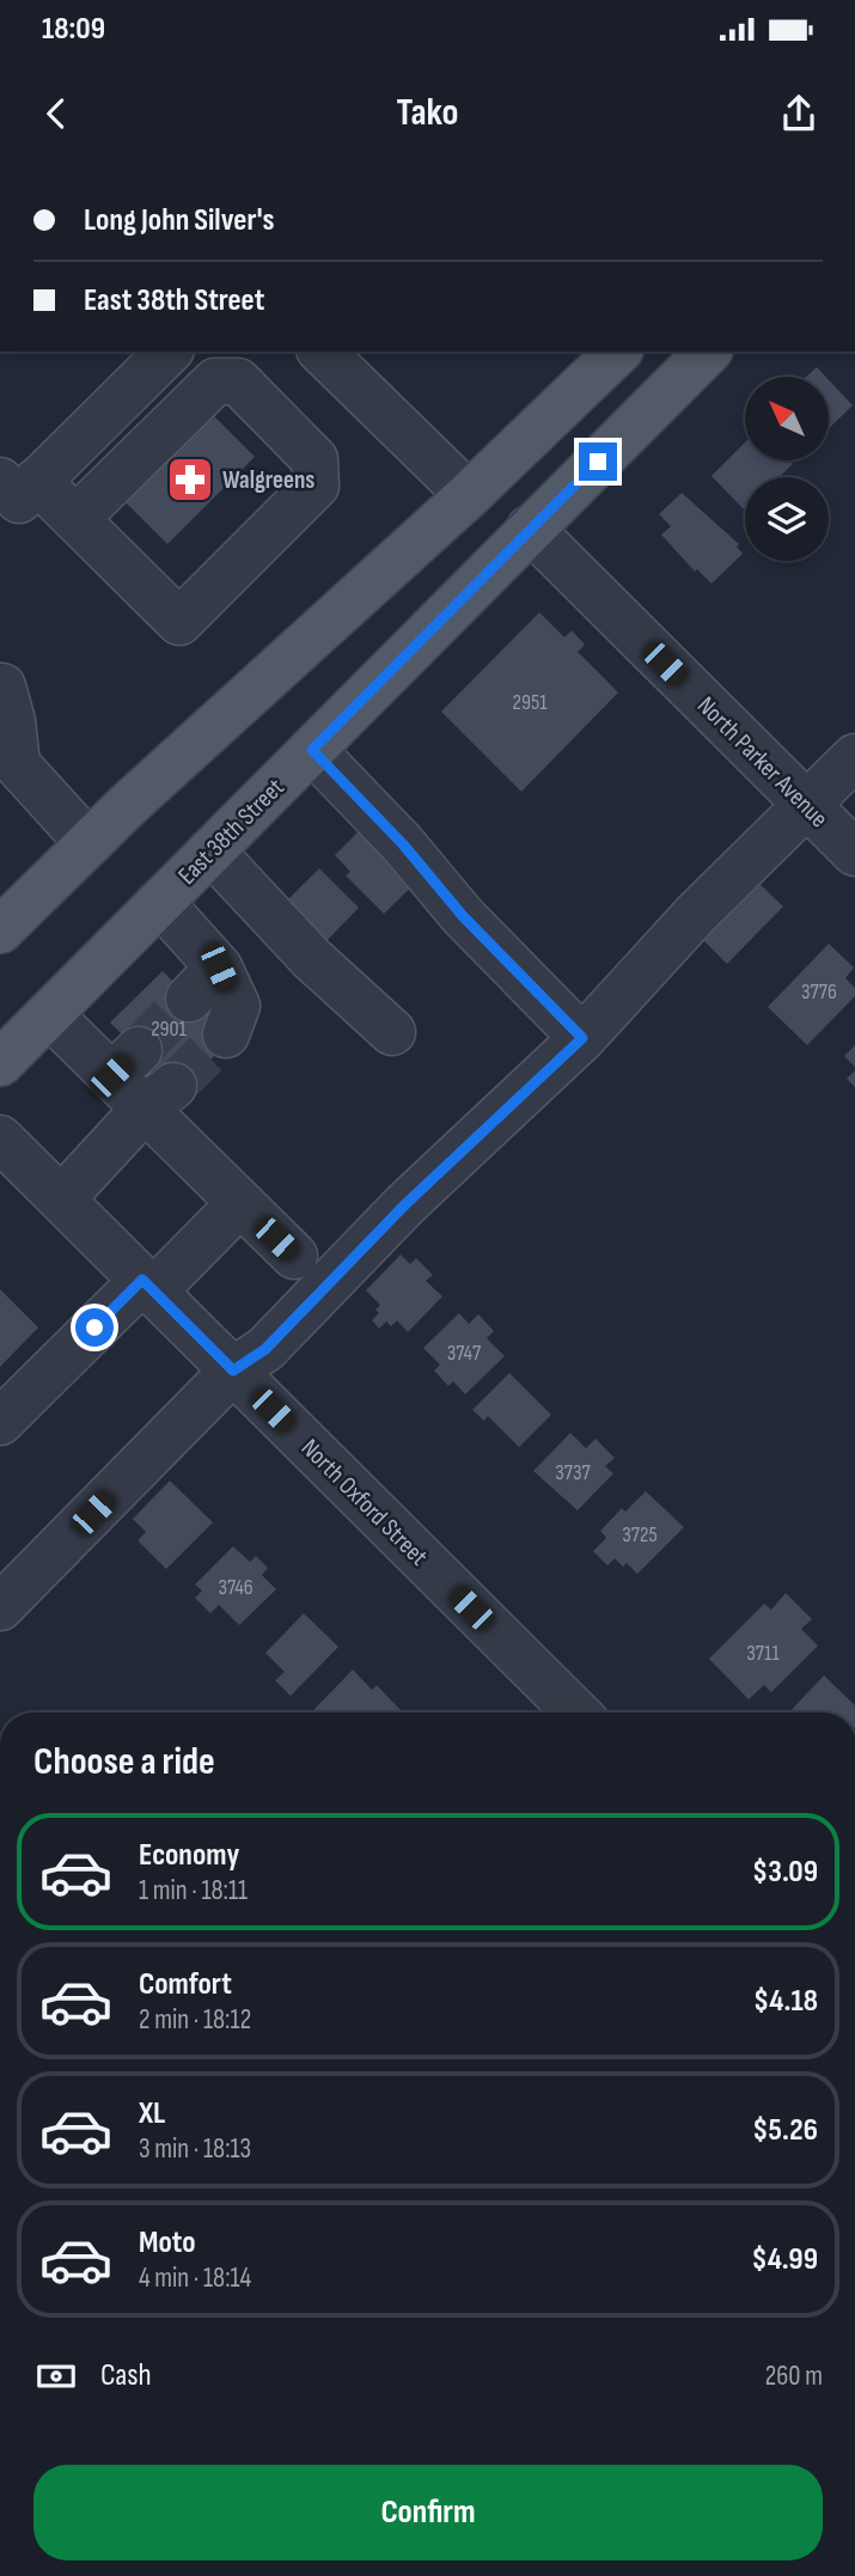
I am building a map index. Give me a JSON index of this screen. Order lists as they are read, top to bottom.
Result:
{
  "streets": {
    "main road": ["East 38th Street"],
    "street": ["North Parker Avenue", "North Oxford Street"]
  },
  "crossings": [
    ["North Parker Avenue", "East 38th Street"]
  ],
  "places": {
    "pharmacy": ["Walgreens"]
  },
  "house_numbers": [
    "2951",
    "3776",
    "2901",
    "3747",
    "3737",
    "3725",
    "3746",
    "3711"
  ],
  "north": "top left",
  "page": {
    "status": "18:09",
    "header": "Tako",
    "banner": ["Long John Silver's", "East 38th Street"],
    "heading": "Choose a ride",
    "list": [
      {
        "name": "Economy",
        "note": "1 min · 18:11",
        "value": "$3.09"
      },
      {
        "name": "Comfort",
        "note": "2 min · 18:12",
        "value": "$4.18"
      },
      {
        "name": "XL",
        "note": "3 min · 18:13",
        "value": "$5.26"
      },
      {
        "name": "Moto",
        "note": "4 min · 18:14",
        "value": "$4.99"
      }
    ],
    "pay": ["Cash", "260 m"],
    "buttons": "Confirm"
  }
}
